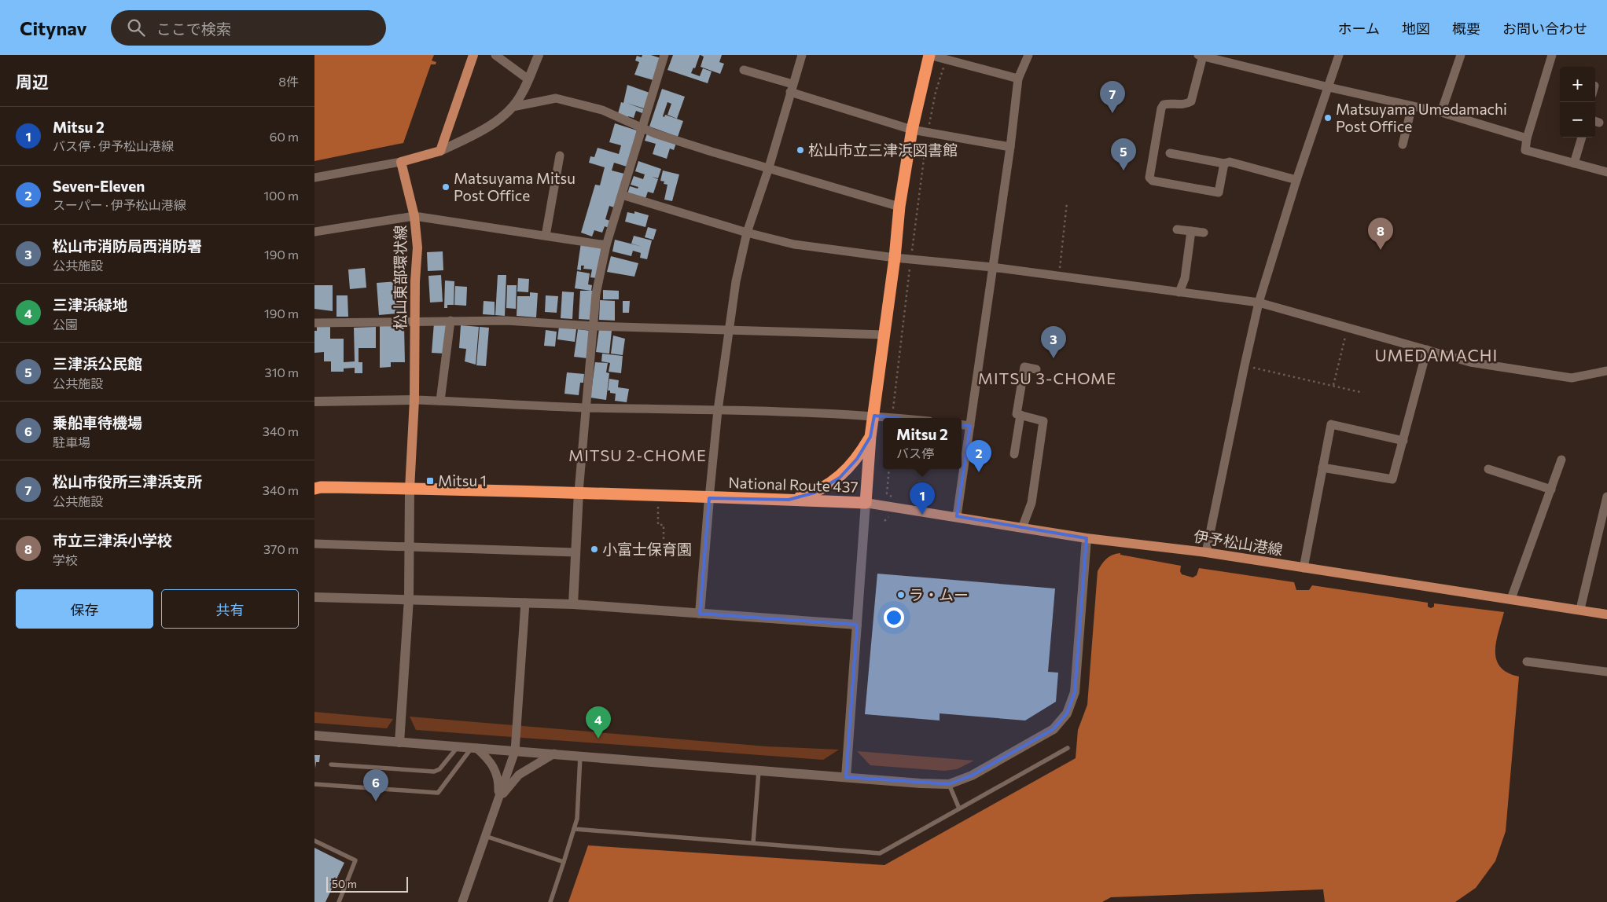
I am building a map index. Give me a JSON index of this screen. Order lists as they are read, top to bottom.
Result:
{
  "streets": {
    "highway": ["National Route 437"],
    "main road": ["松山東部環状線", "伊予松山港線"]
  },
  "crossings": [
    ["松山東部環状線", "National Route 437"],
    ["National Route 437", "伊予松山港線"]
  ],
  "districts": ["UMEDAMACHI", "MITSU 3-CHOME", "MITSU 2-CHOME"],
  "places": {
    "other": [
      "Matsuyama Umedamachi Post Office",
      "松山市立三津浜図書館",
      "Matsuyama Mitsu Post Office",
      "小富士保育園",
      "ラ・ムー"
    ],
    "transit": ["Mitsu 1"]
  },
  "scale_bar": "50 m",
  "page": {
    "header": "Citynav",
    "search": "ここで検索",
    "nav": [
      "ホーム",
      "地図",
      "概要",
      "お問い合わせ"
    ],
    "heading": ["周辺", "8件"],
    "map_buttons": ["+", "−"],
    "pins": [
      "7",
      "5",
      "8",
      "3",
      "2",
      "1",
      "4",
      "6"
    ],
    "list": [
      {
        "mark": "1",
        "name": "Mitsu 2",
        "note": "バス停 · 伊予松山港線",
        "value": "60 m"
      },
      {
        "mark": "2",
        "name": "Seven-Eleven",
        "note": "スーパー · 伊予松山港線",
        "value": "100 m"
      },
      {
        "mark": "3",
        "name": "松山市消防局西消防署",
        "note": "公共施設",
        "value": "190 m"
      },
      {
        "mark": "4",
        "name": "三津浜緑地",
        "note": "公園",
        "value": "190 m"
      },
      {
        "mark": "5",
        "name": "三津浜公民館",
        "note": "公共施設",
        "value": "310 m"
      },
      {
        "mark": "6",
        "name": "乗船車待機場",
        "note": "駐車場",
        "value": "340 m"
      },
      {
        "mark": "7",
        "name": "松山市役所三津浜支所",
        "note": "公共施設",
        "value": "340 m"
      },
      {
        "mark": "8",
        "name": "市立三津浜小学校",
        "note": "学校",
        "value": "370 m"
      }
    ],
    "popup": ["Mitsu 2", "バス停"],
    "buttons": ["保存", "共有"],
    "scale": "50 m"
  }
}
